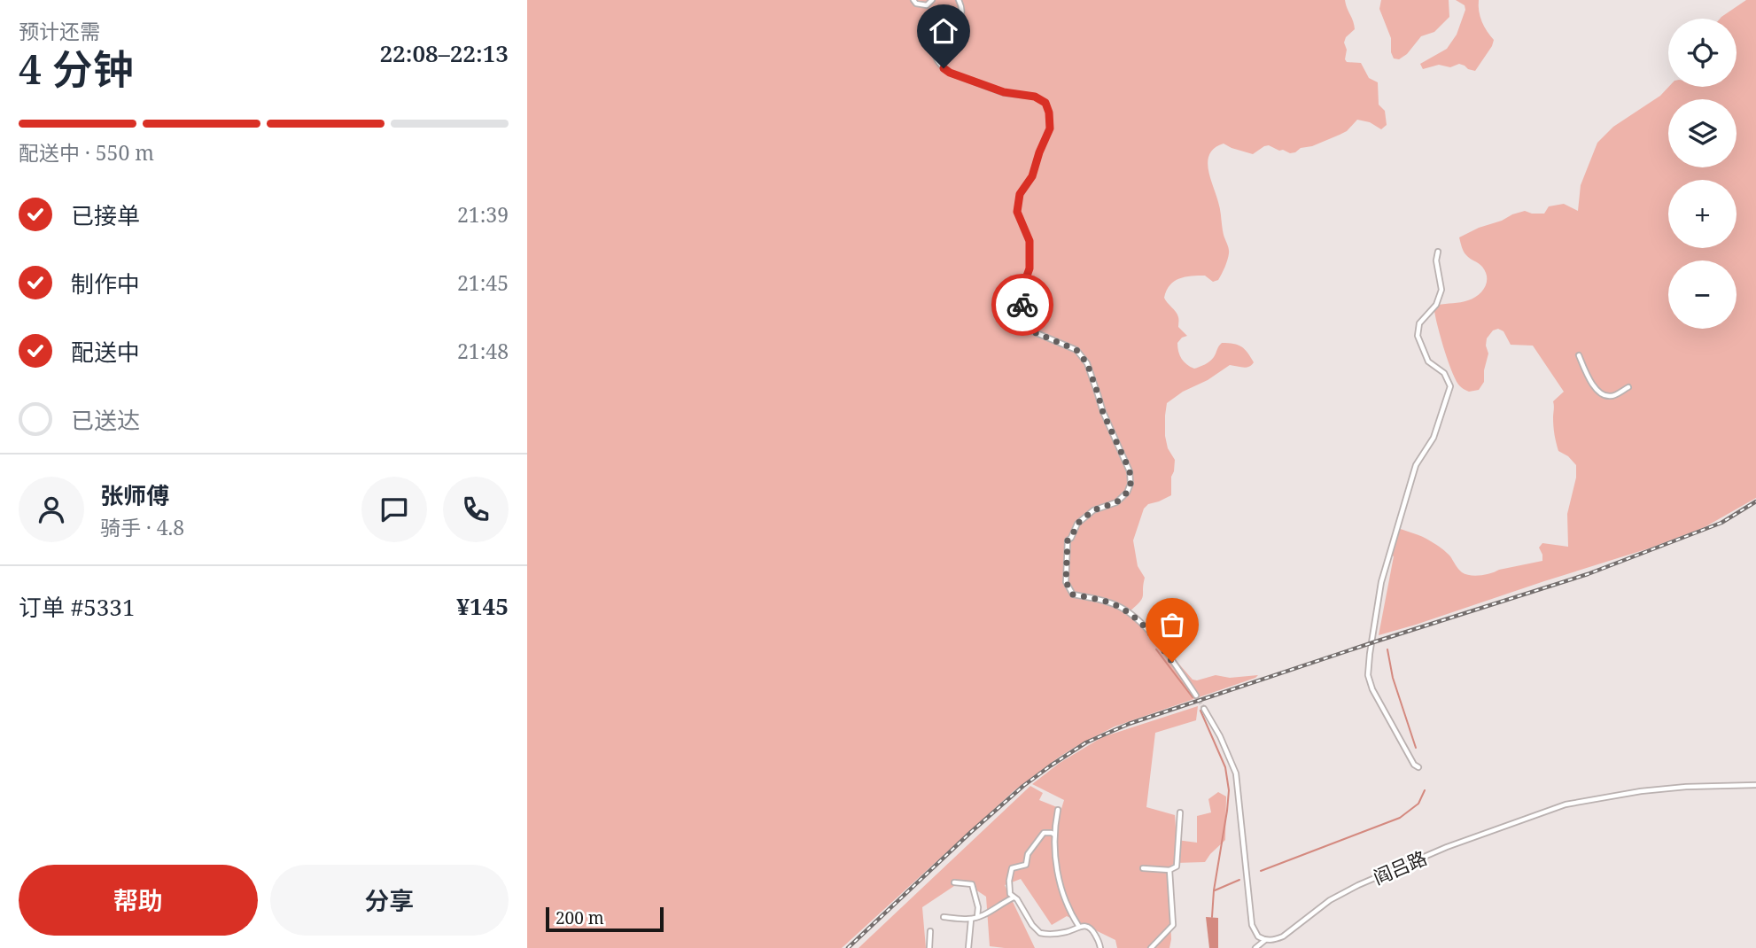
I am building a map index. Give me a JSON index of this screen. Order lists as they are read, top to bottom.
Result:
{
  "streets": {
    "street": ["阎吕路"]
  },
  "scale_bar": "200 m",
  "page": {
    "heading": ["4 分钟", "预计还需", "22:08–22:13"],
    "panel": [
      "张师傅",
      "骑手 · 4.8",
      "订单 #5331",
      "¥145"
    ],
    "map_buttons": ["+", "−"],
    "bar": "配送中 · 550 m",
    "list": [
      ["已接单", "21:39"],
      ["制作中", "21:45"],
      ["配送中", "21:48"],
      "已送达"
    ],
    "buttons": ["帮助", "分享"],
    "scale": "200 m"
  }
}
